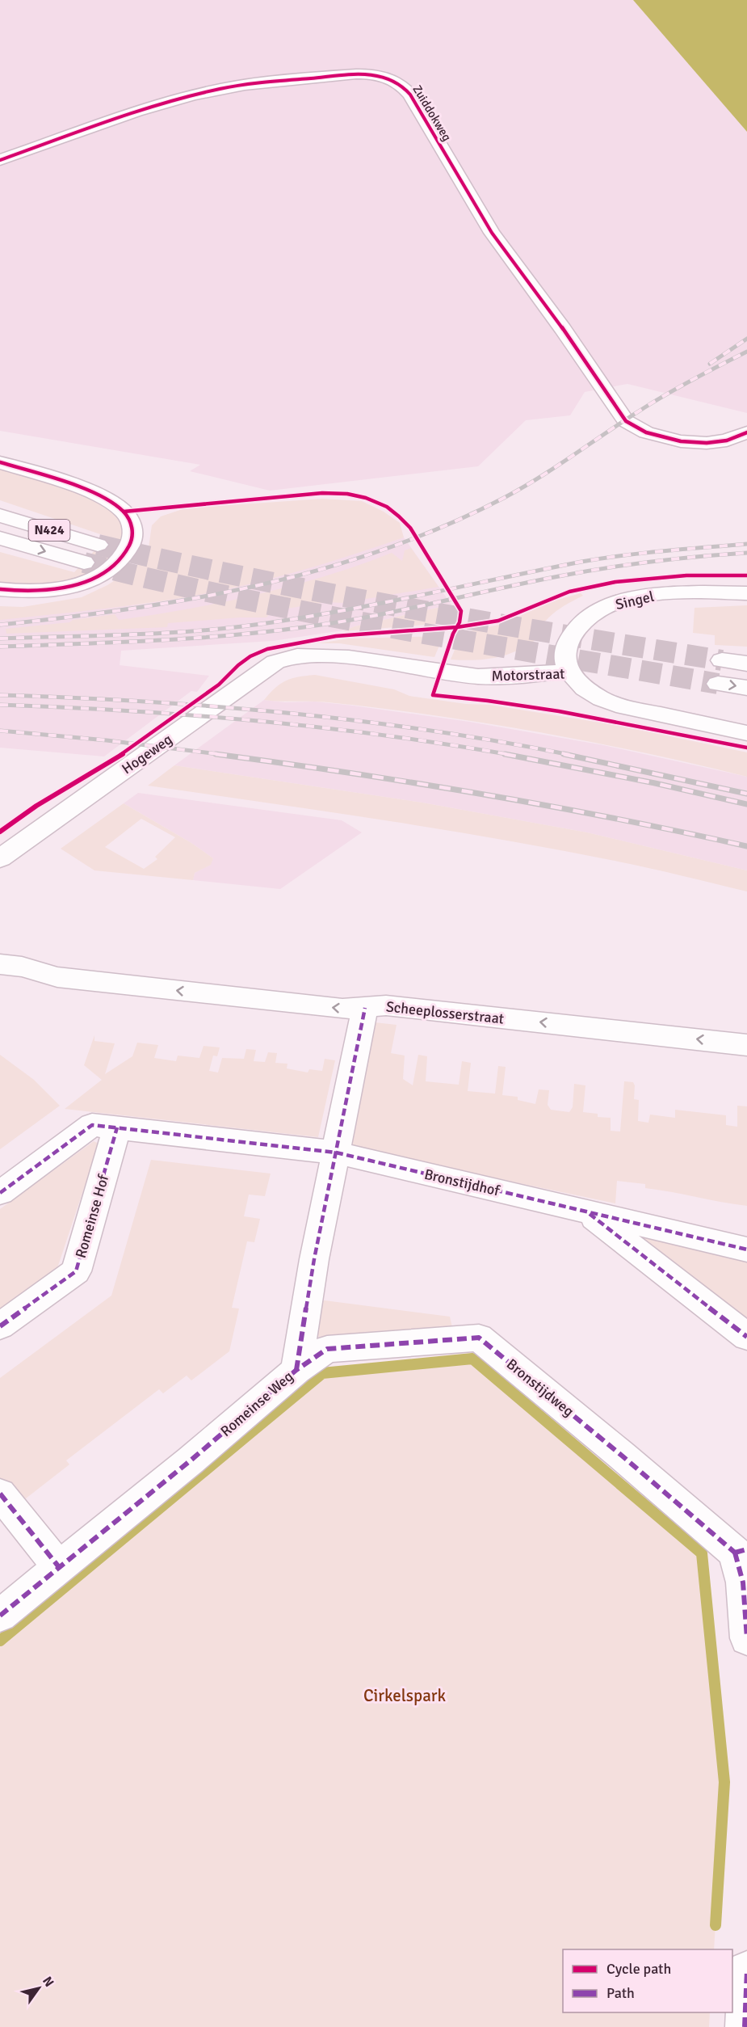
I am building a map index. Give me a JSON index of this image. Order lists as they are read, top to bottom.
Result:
{
  "streets": {
    "main road": [
      "Zuiddokweg",
      "N424",
      "Singel",
      "Motorstraat",
      "Hogeweg",
      "Scheeplosserstraat",
      "Bronstijdhof",
      "Romeinse Hof",
      "Bronstijdweg",
      "Romeinse Weg"
    ]
  },
  "crossings": [
    ["Singel", "Motorstraat"],
    ["Motorstraat", "Hogeweg"],
    ["Scheeplosserstraat", "Romeinse Weg"],
    ["Bronstijdhof", "Romeinse Weg"],
    ["Bronstijdweg", "Romeinse Weg"]
  ],
  "one_way": ["Scheeplosserstraat"],
  "parks": ["Cirkelspark"],
  "legend": ["Cycle path", "Path"],
  "north": "top right"
}
